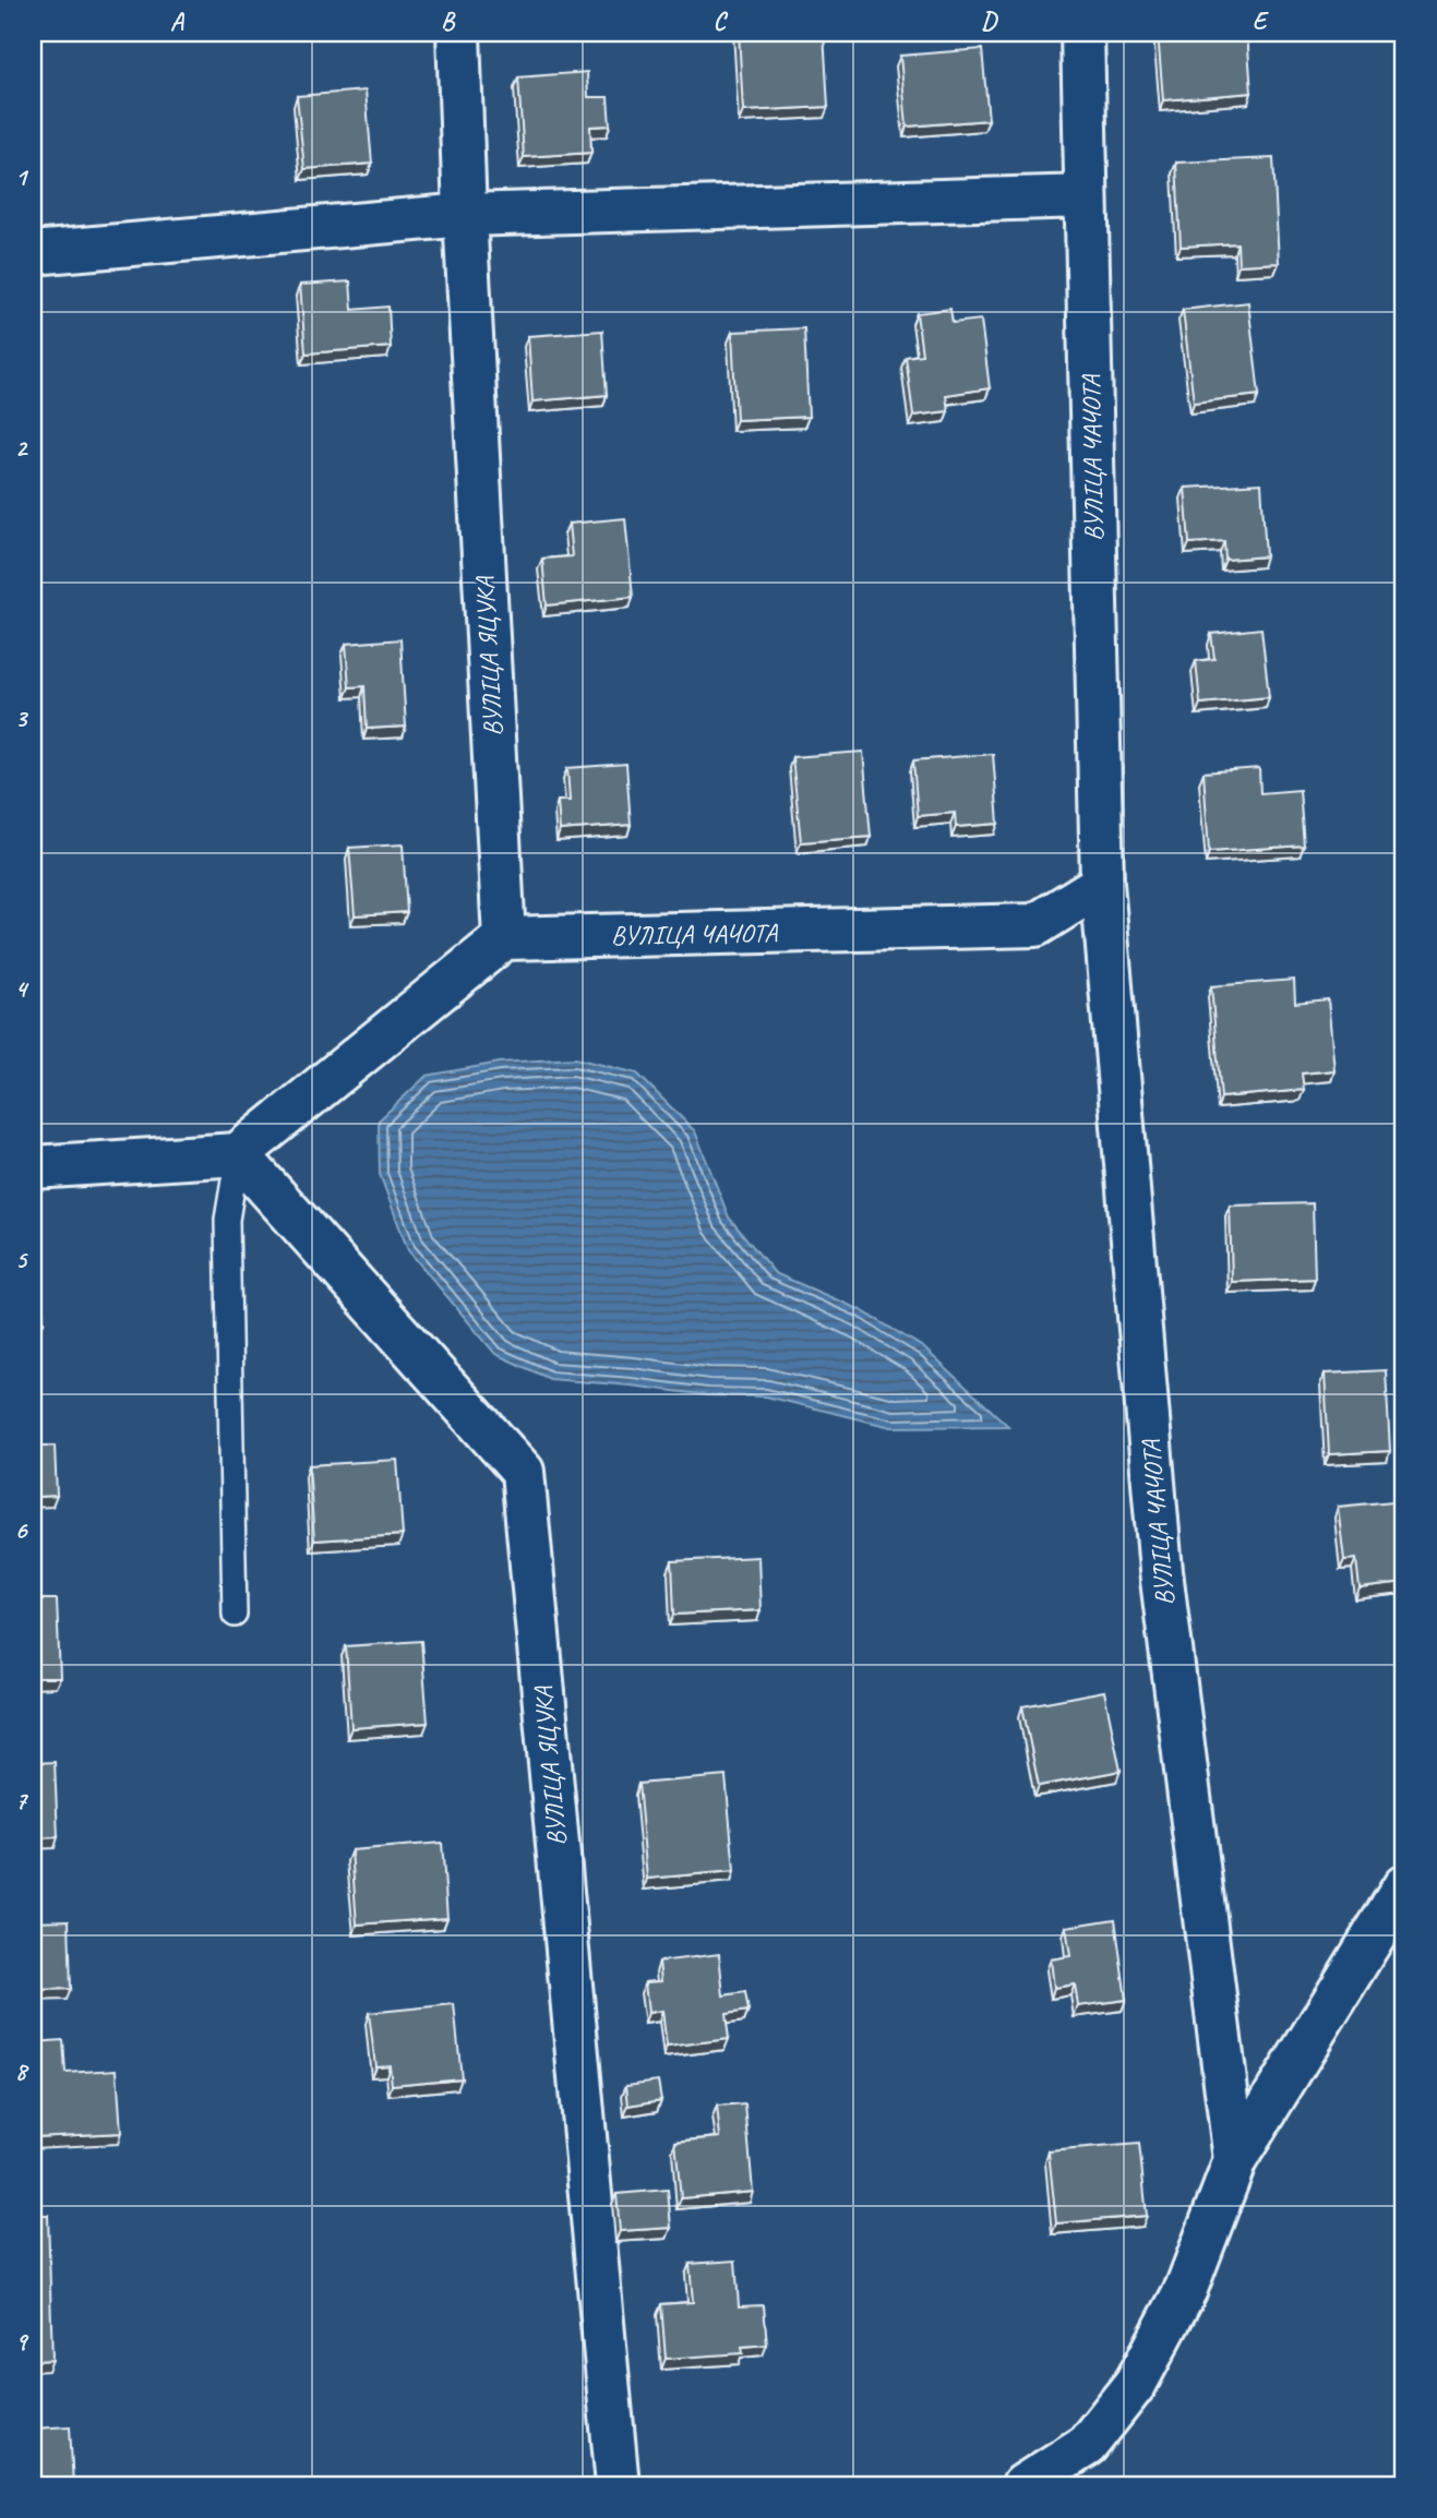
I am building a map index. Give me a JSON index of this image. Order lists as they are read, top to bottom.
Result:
{
  "streets": {
    "street": ["ВУЛІЦА ЧАЧОТА", "ВУЛІЦА ЯЦУКА"]
  },
  "crossings": [
    ["ВУЛІЦА ЧАЧОТА", "ВУЛІЦА ЯЦУКА"]
  ],
  "grid": {
    "columns": [
      "A",
      "B",
      "C",
      "D",
      "E"
    ],
    "rows": [
      "1",
      "2",
      "3",
      "4",
      "5",
      "6",
      "7",
      "8",
      "9"
    ]
  }
}
